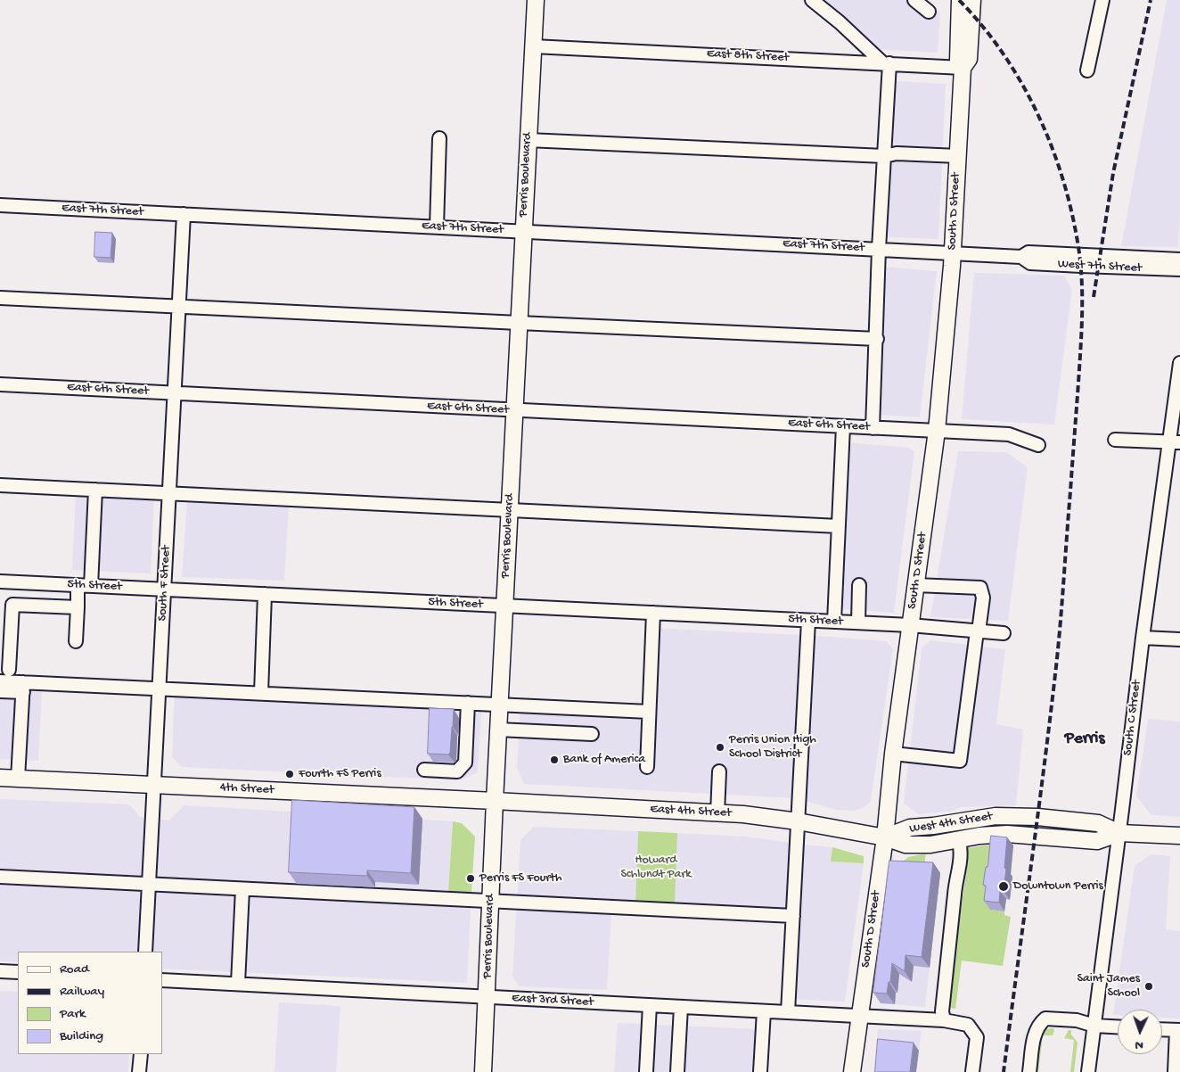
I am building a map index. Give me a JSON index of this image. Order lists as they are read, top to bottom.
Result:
{
  "streets": {
    "main road": [
      "Perris Boulevard",
      "South D Street",
      "4th Street",
      "East 4th Street",
      "West 4th Street"
    ],
    "street": [
      "East 8th Street",
      "East 7th Street",
      "West 7th Street",
      "East 6th Street",
      "South F Street",
      "5th Street",
      "South C Street",
      "East 3rd Street"
    ]
  },
  "crossings": [
    ["East 8th Street", "Perris Boulevard"],
    ["East 8th Street", "South D Street"],
    ["Perris Boulevard", "East 7th Street"],
    ["Perris Boulevard", "East 6th Street"],
    ["Perris Boulevard", "5th Street"],
    ["Perris Boulevard", "4th Street"],
    ["Perris Boulevard", "East 4th Street"],
    ["Perris Boulevard", "East 3rd Street"],
    ["East 7th Street", "South D Street"],
    ["East 7th Street", "West 7th Street"],
    ["East 7th Street", "South F Street"],
    ["South D Street", "West 7th Street"],
    ["South D Street", "East 6th Street"],
    ["South D Street", "5th Street"],
    ["South D Street", "East 4th Street"],
    ["South D Street", "West 4th Street"],
    ["South D Street", "East 3rd Street"],
    ["East 6th Street", "South F Street"],
    ["South F Street", "5th Street"],
    ["South F Street", "4th Street"],
    ["South C Street", "West 4th Street"],
    ["4th Street", "East 4th Street"],
    ["East 4th Street", "West 4th Street"]
  ],
  "districts": ["Perris"],
  "parks": ["Howard Schlundt Park"],
  "places": [
    "Perris Union High School District",
    "Bank of America",
    "Fourth FS Perris",
    "Perris FS Fourth",
    "Downtown Perris",
    "Saint James School"
  ],
  "legend": [
    "Road",
    "Railway",
    "Park",
    "Building"
  ],
  "north": "bottom"
}
